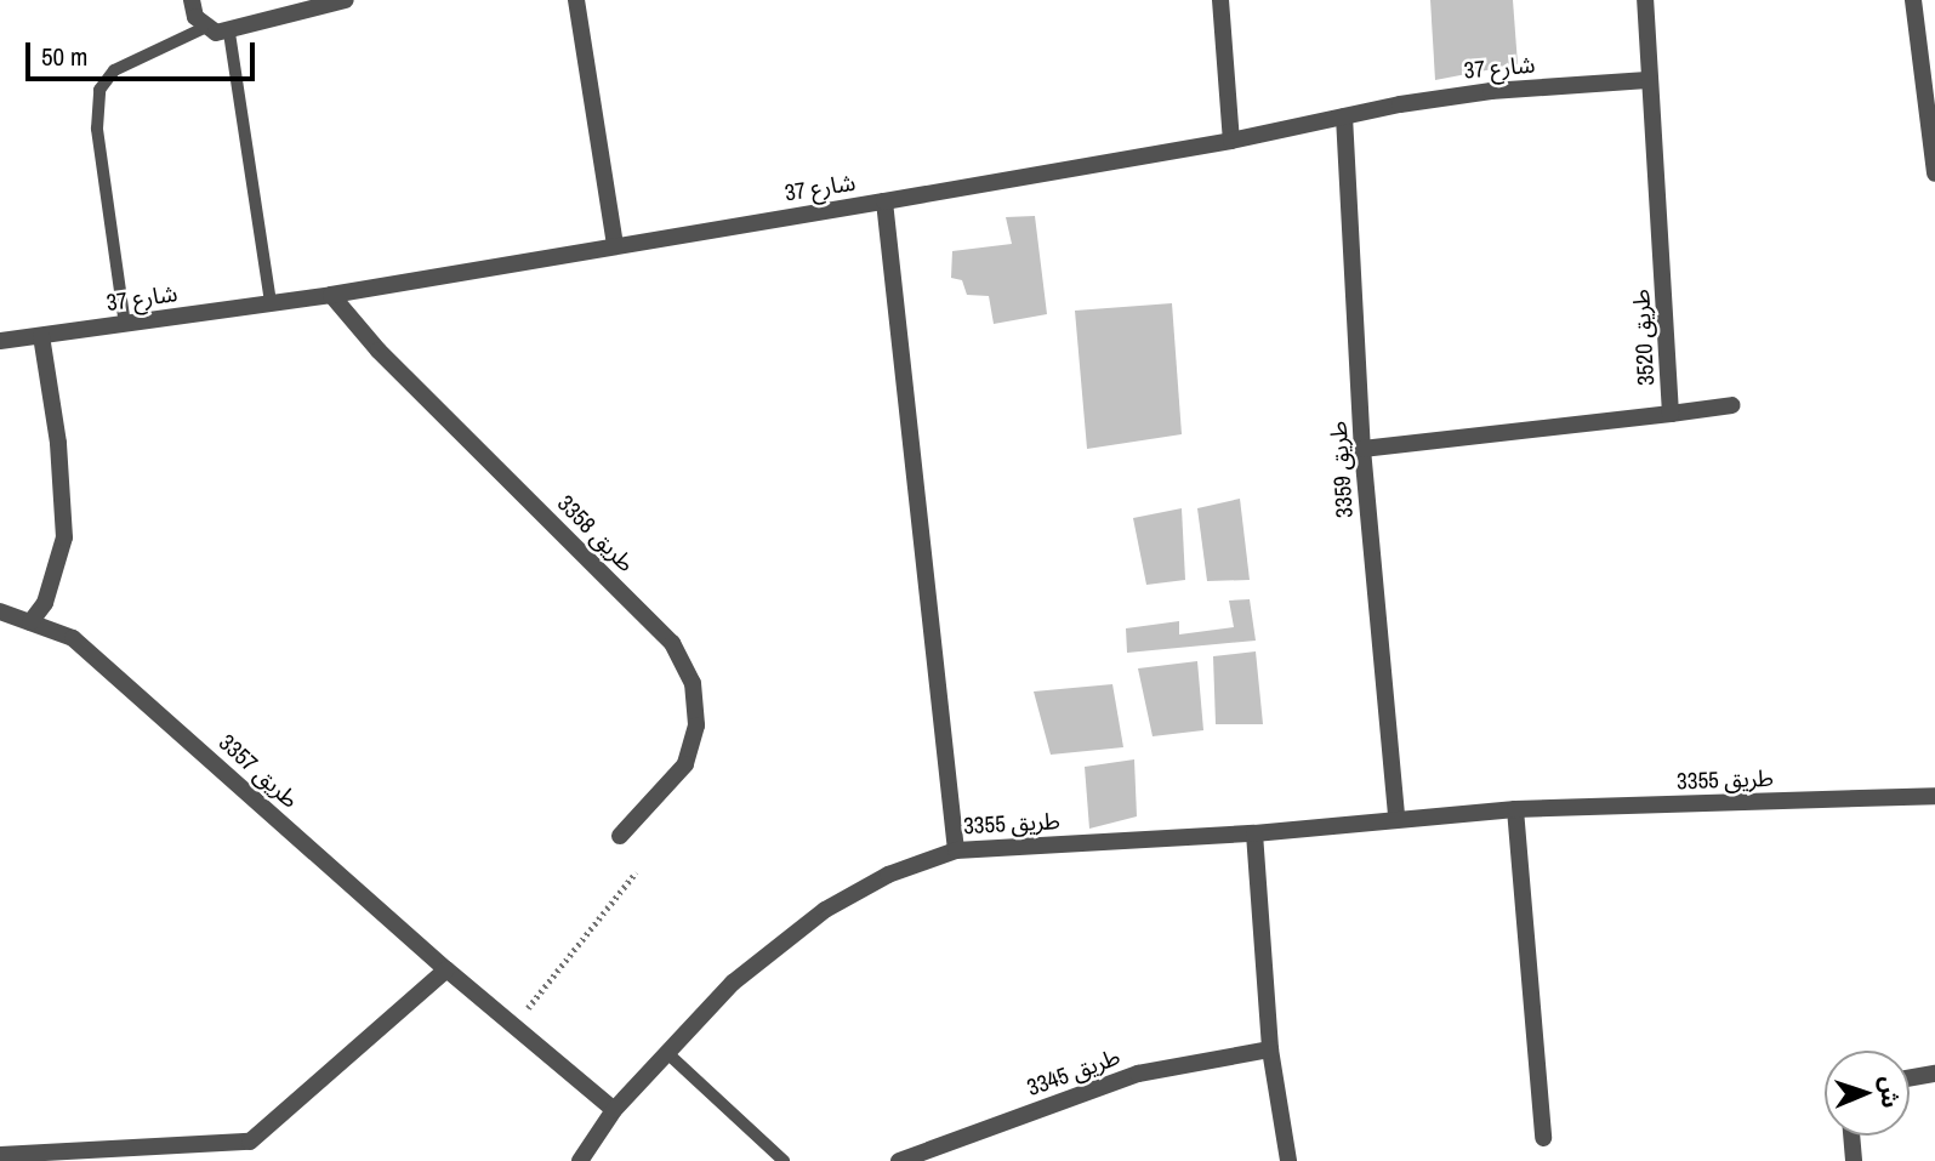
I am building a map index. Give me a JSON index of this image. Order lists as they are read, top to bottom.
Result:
{
  "streets": {
    "street": [
      "شارع 37",
      "طريق 3520",
      "طريق 3359",
      "طريق 3358",
      "طريق 3357",
      "طريق 3355",
      "طريق 3345"
    ]
  },
  "crossings": [
    ["شارع 37", "طريق 3520"],
    ["شارع 37", "طريق 3359"],
    ["شارع 37", "طريق 3358"],
    ["طريق 3520", "طريق 3359"],
    ["طريق 3359", "طريق 3355"],
    ["طريق 3357", "طريق 3355"]
  ],
  "scale_bar": "50 m",
  "north": "right"
}
